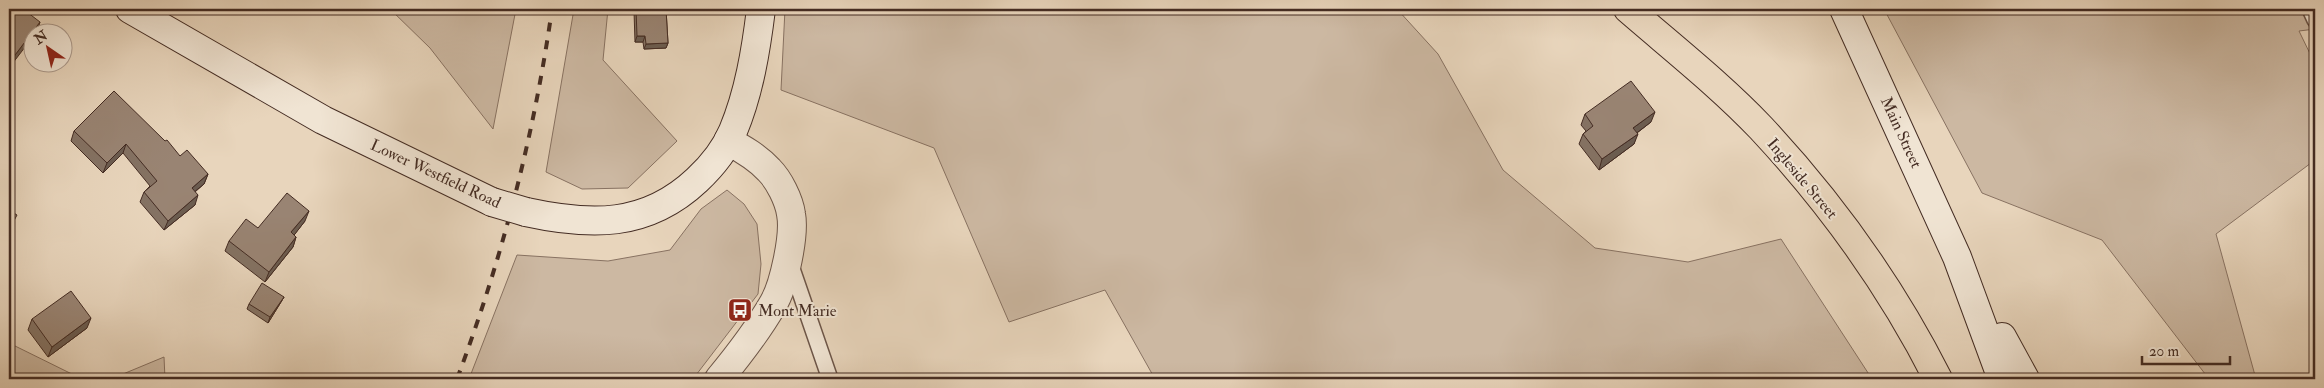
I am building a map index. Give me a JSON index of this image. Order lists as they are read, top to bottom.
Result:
{
  "streets": {
    "main road": ["Ingleside Street"],
    "street": ["Main Street", "Lower Westfield Road"]
  },
  "places": {
    "bus stop": ["Mont Marie"]
  },
  "scale_bar": "20 m",
  "north": "top left"
}
